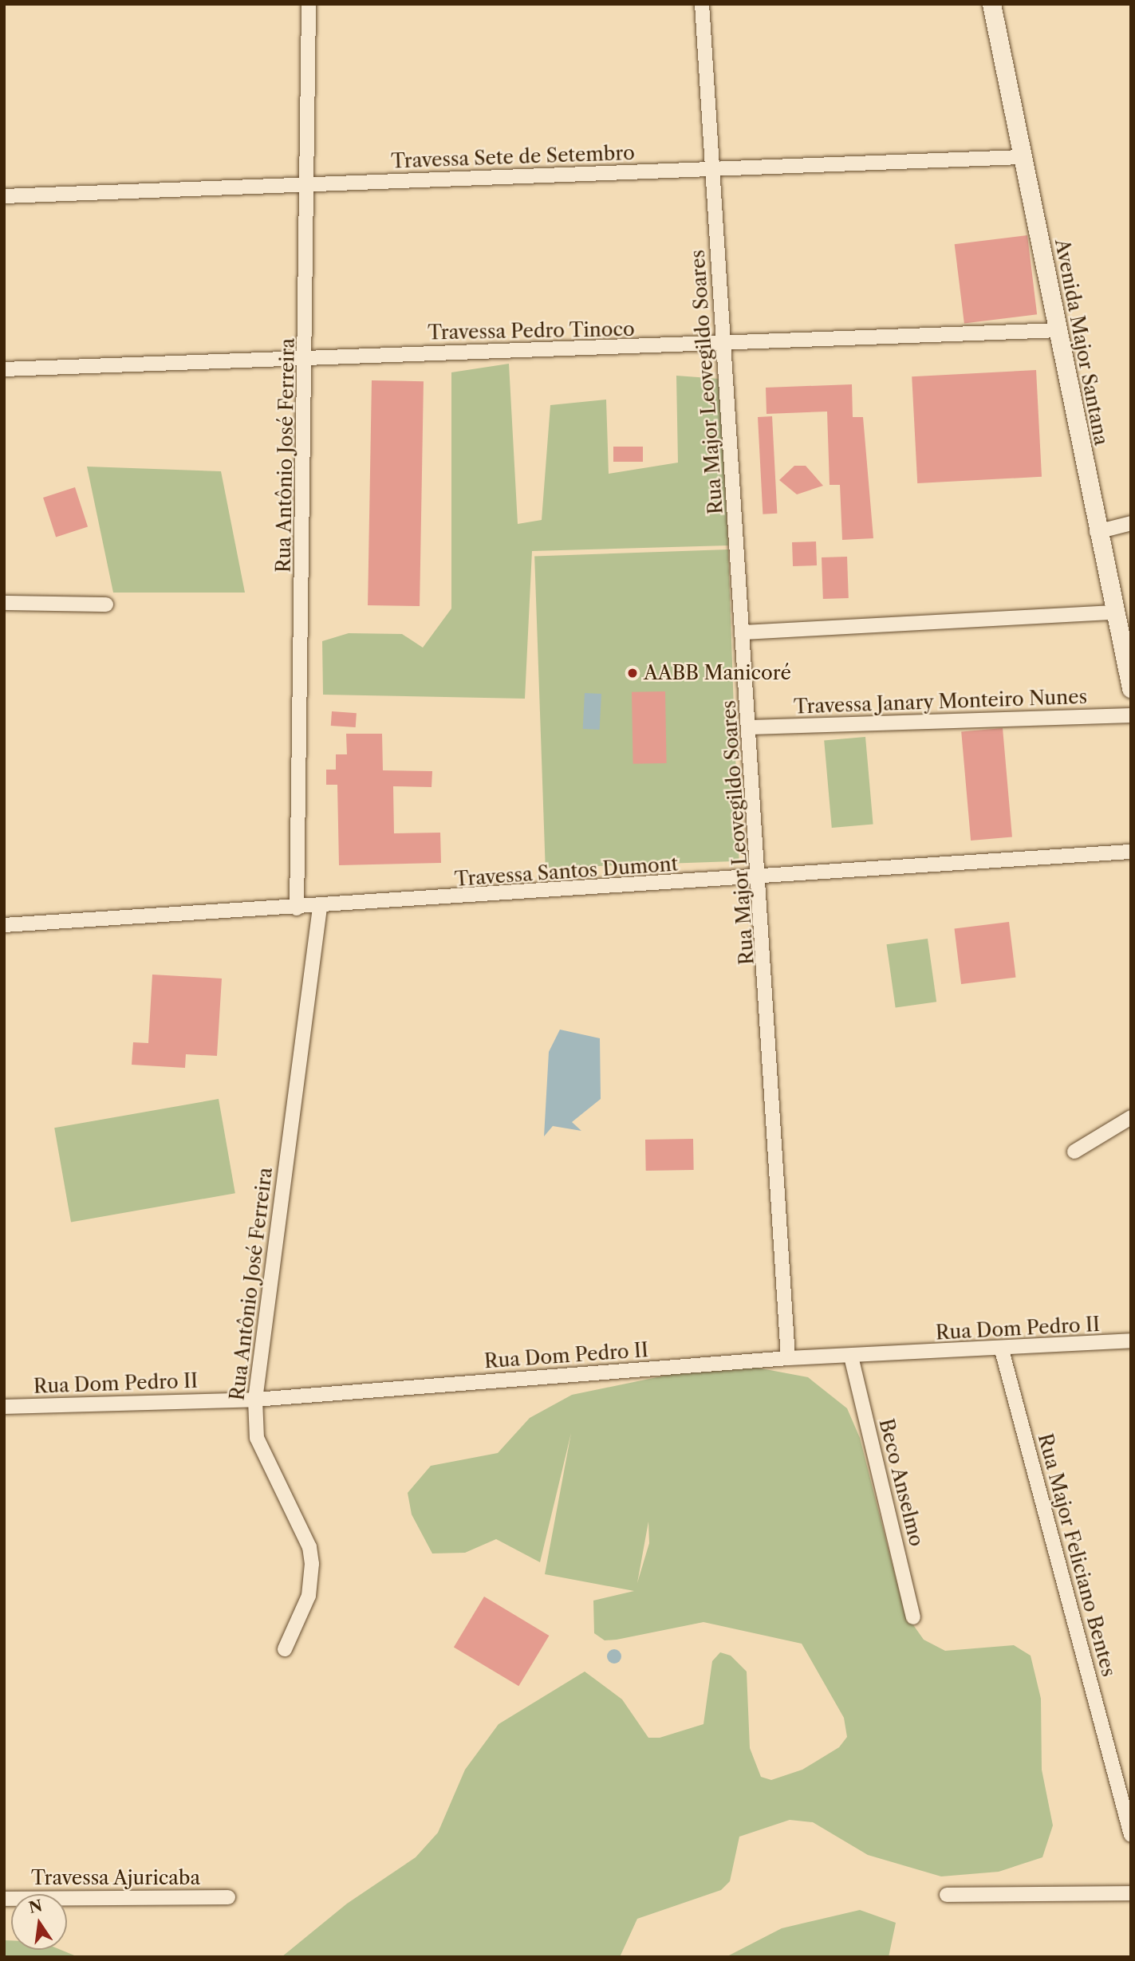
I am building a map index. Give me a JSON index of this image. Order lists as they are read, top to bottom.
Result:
{
  "streets": {
    "street": [
      "Travessa Sete de Setembro",
      "Travessa Pedro Tinoco",
      "Avenida Major Santana",
      "Rua Major Leovegildo Soares",
      "Rua Antônio José Ferreira",
      "Travessa Janary Monteiro Nunes",
      "Travessa Santos Dumont",
      "Rua Dom Pedro II",
      "Beco Anselmo",
      "Rua Major Feliciano Bentes",
      "Travessa Ajuricaba"
    ]
  },
  "crossings": [
    ["Travessa Sete de Setembro", "Avenida Major Santana"],
    ["Travessa Sete de Setembro", "Rua Major Leovegildo Soares"],
    ["Travessa Sete de Setembro", "Rua Antônio José Ferreira"],
    ["Travessa Pedro Tinoco", "Avenida Major Santana"],
    ["Travessa Pedro Tinoco", "Rua Major Leovegildo Soares"],
    ["Travessa Pedro Tinoco", "Rua Antônio José Ferreira"],
    ["Rua Major Leovegildo Soares", "Travessa Janary Monteiro Nunes"],
    ["Rua Major Leovegildo Soares", "Travessa Santos Dumont"],
    ["Rua Major Leovegildo Soares", "Rua Dom Pedro II"],
    ["Rua Antônio José Ferreira", "Travessa Santos Dumont"],
    ["Rua Antônio José Ferreira", "Rua Dom Pedro II"],
    ["Rua Dom Pedro II", "Beco Anselmo"],
    ["Rua Dom Pedro II", "Rua Major Feliciano Bentes"]
  ],
  "places": ["AABB Manicoré"],
  "north": "top"
}
